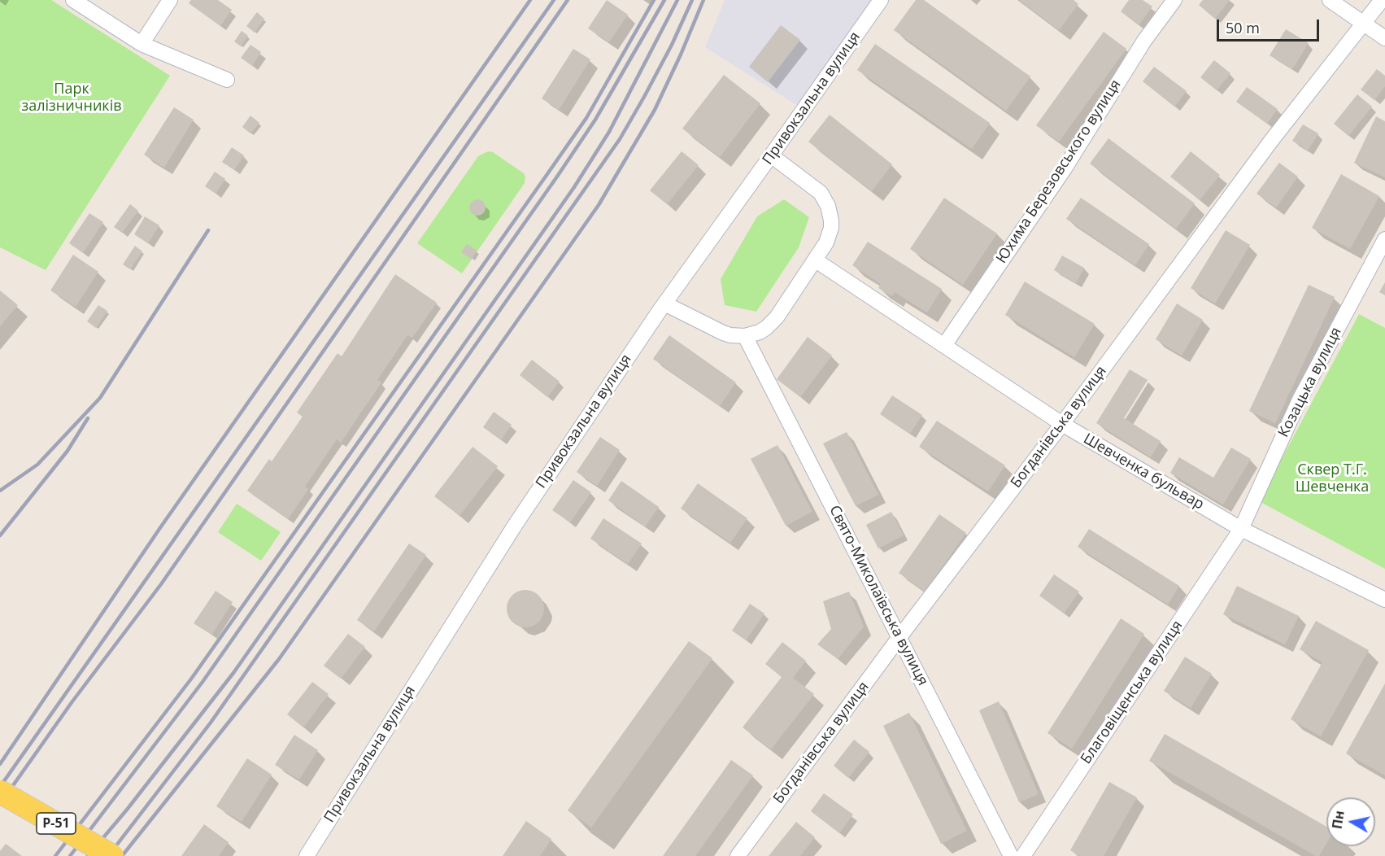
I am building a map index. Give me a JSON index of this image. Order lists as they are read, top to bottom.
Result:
{
  "streets": {
    "main road": ["Р-51"],
    "street": [
      "Привокзальна вулиця",
      "Юхима Березовського вулиця",
      "Козацька вулиця",
      "Богданівська вулиця",
      "Шевченка бульвар",
      "Свято-Миколаївська вулиця",
      "Благовіщенська вулиця"
    ]
  },
  "crossings": [
    ["Юхима Березовського вулиця", "Шевченка бульвар"],
    ["Козацька вулиця", "Шевченка бульвар"],
    ["Козацька вулиця", "Благовіщенська вулиця"],
    ["Богданівська вулиця", "Шевченка бульвар"],
    ["Богданівська вулиця", "Свято-Миколаївська вулиця"],
    ["Шевченка бульвар", "Благовіщенська вулиця"]
  ],
  "parks": ["Парк залізничників", "Сквер Т.Г. Шевченка"],
  "scale_bar": "50 m",
  "north": "left"
}
